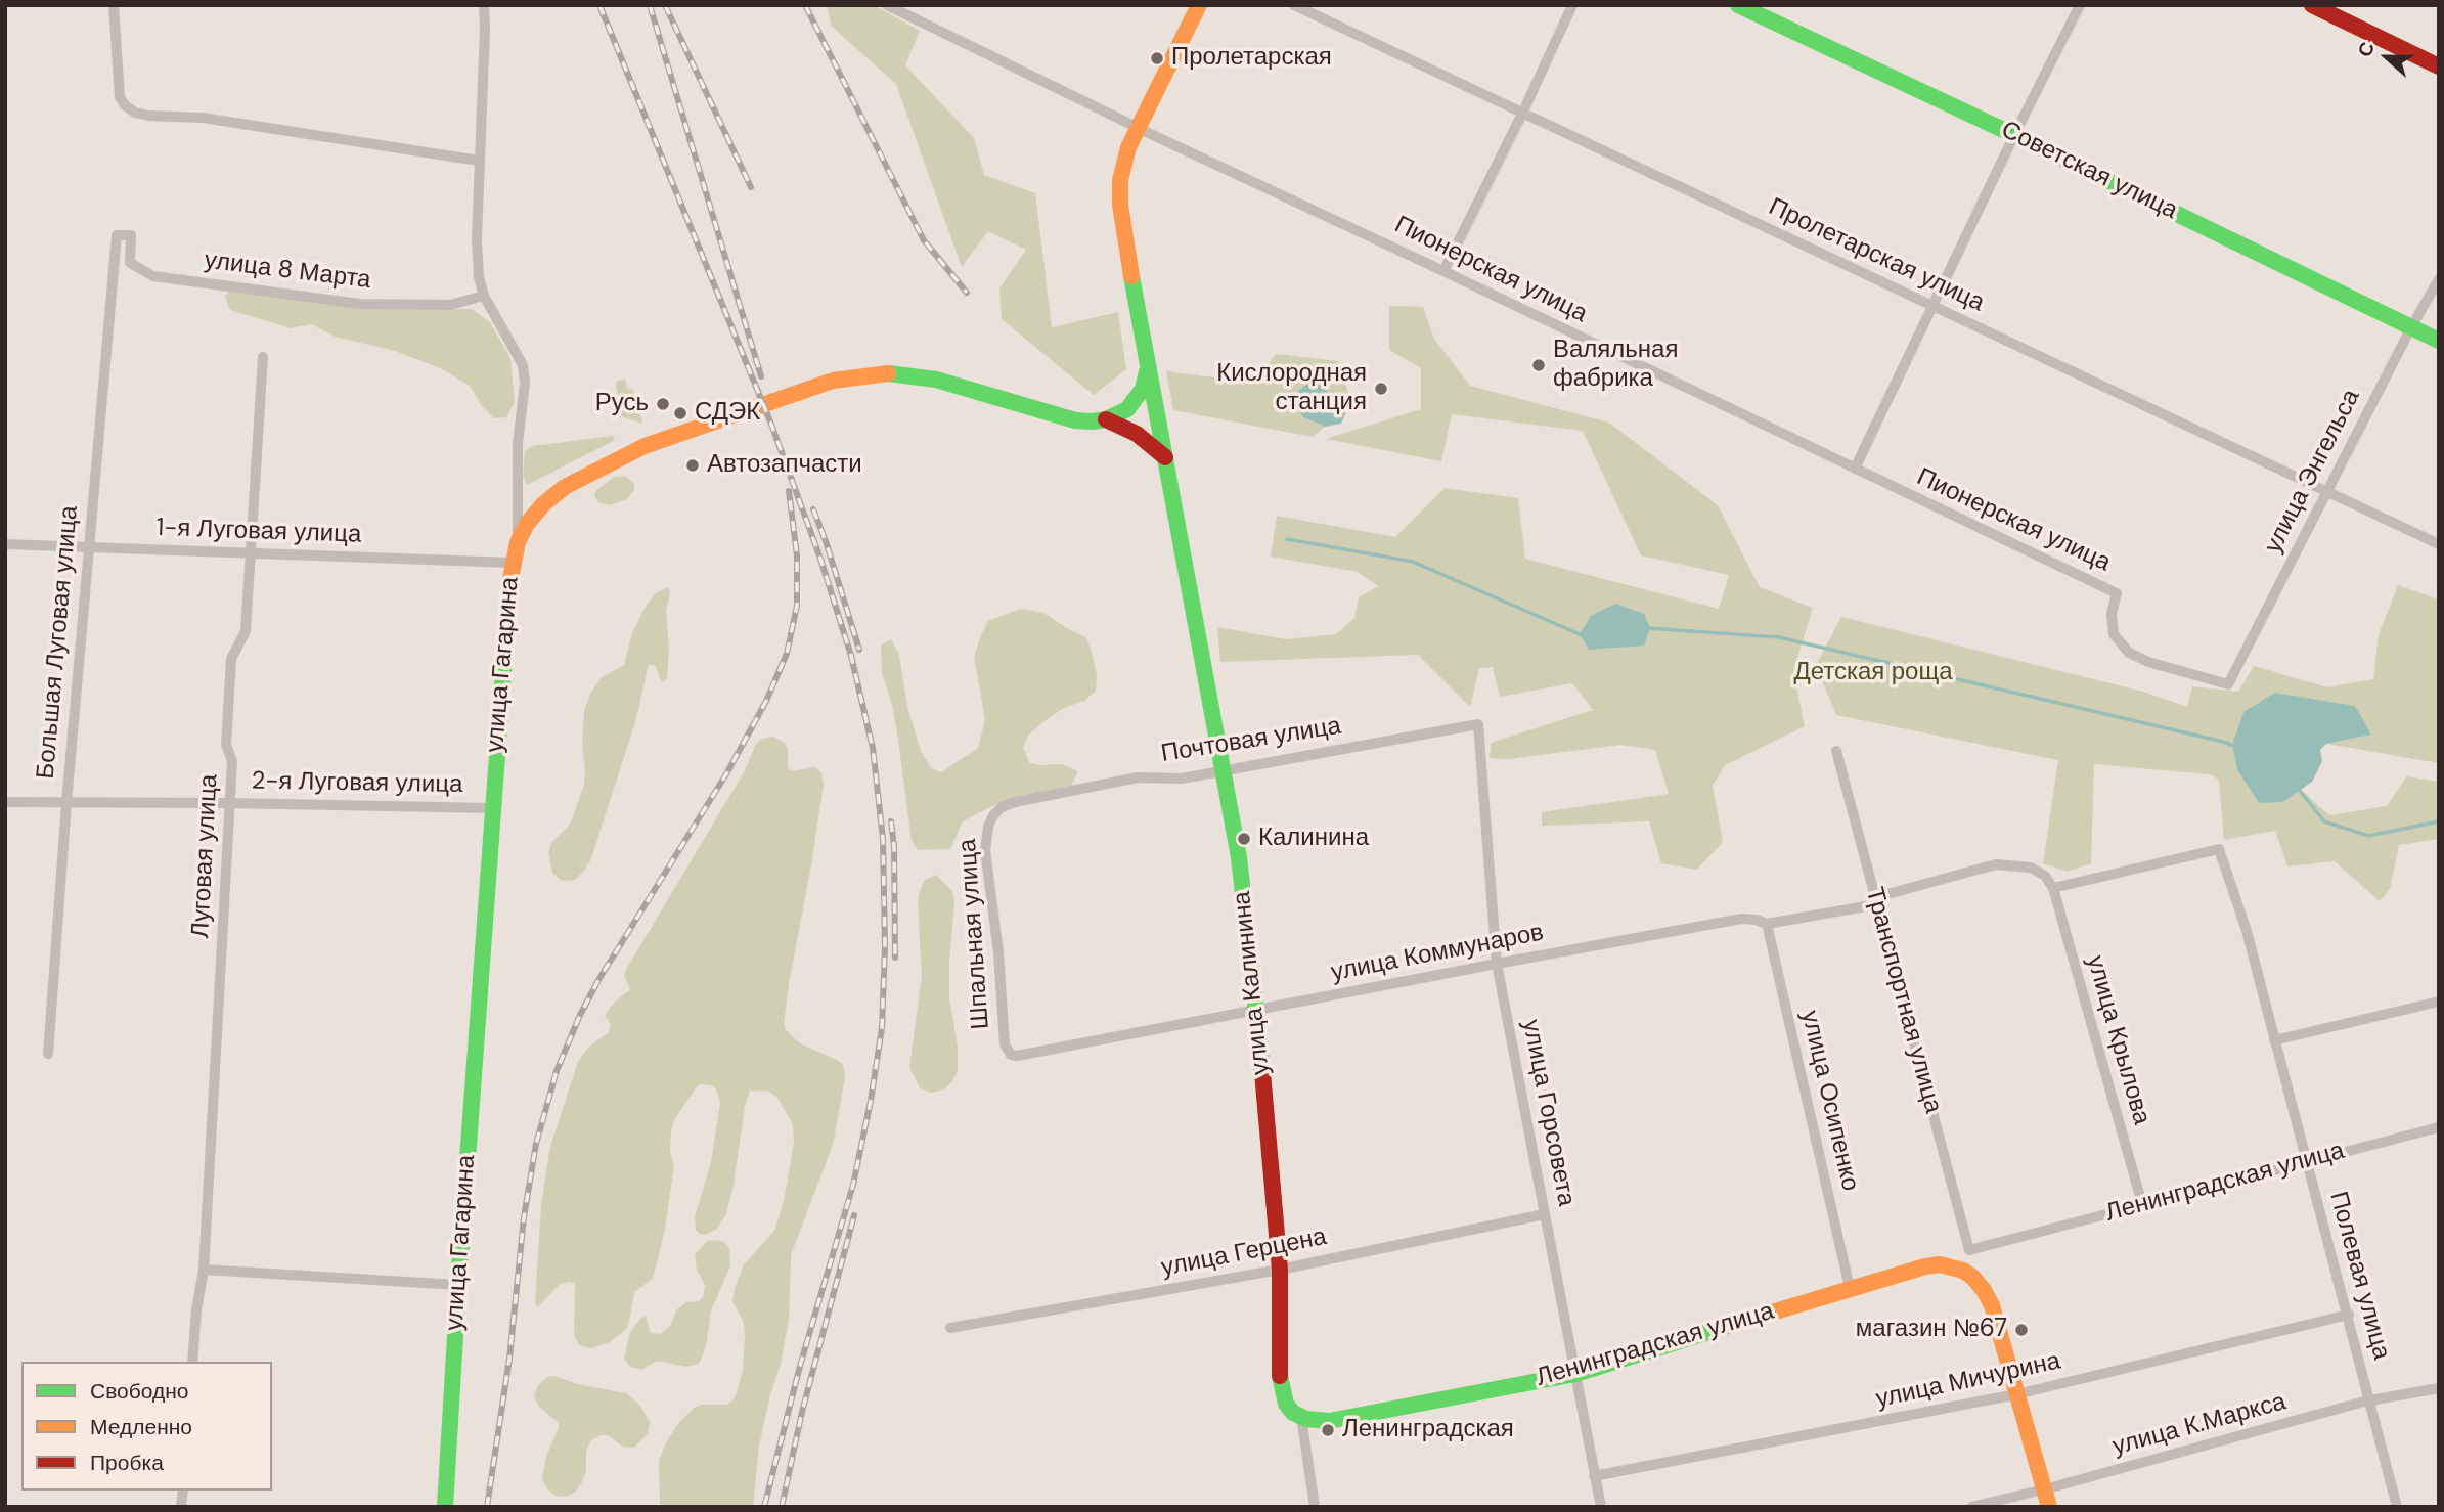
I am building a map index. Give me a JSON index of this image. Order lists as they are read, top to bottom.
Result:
{
  "streets": {
    "street": [
      "Советская улица",
      "Пролетарская улица",
      "Пионерская улица",
      "улица 8 Марта",
      "улица Энгельса",
      "1-я Луговая улица",
      "Большая Луговая улица",
      "улица Гагарина",
      "Почтовая улица",
      "2-я Луговая улица",
      "Луговая улица",
      "Шпальная улица",
      "улица Коммунаров",
      "улица Калинина",
      "Транспортная улица",
      "улица Крылова",
      "улица Осипенко",
      "улица Горсовета",
      "Ленинградская улица",
      "улица Герцена",
      "Полевая улица",
      "улица Мичурина",
      "улица К.Маркса"
    ]
  },
  "crossings": [
    ["Советская улица", "улица Энгельса"],
    ["Пролетарская улица", "улица Энгельса"],
    ["Пионерская улица", "улица Энгельса"],
    ["Пионерская улица", "улица Калинина"],
    ["улица 8 Марта", "Большая Луговая улица"],
    ["1-я Луговая улица", "Большая Луговая улица"],
    ["1-я Луговая улица", "улица Гагарина"],
    ["1-я Луговая улица", "Луговая улица"],
    ["Большая Луговая улица", "2-я Луговая улица"],
    ["улица Гагарина", "2-я Луговая улица"],
    ["Почтовая улица", "Шпальная улица"],
    ["Почтовая улица", "улица Калинина"],
    ["Почтовая улица", "улица Горсовета"],
    ["2-я Луговая улица", "Луговая улица"],
    ["Шпальная улица", "улица Коммунаров"],
    ["улица Коммунаров", "улица Калинина"],
    ["улица Коммунаров", "Транспортная улица"],
    ["улица Коммунаров", "улица Крылова"],
    ["улица Коммунаров", "улица Осипенко"],
    ["улица Коммунаров", "улица Горсовета"],
    ["улица Коммунаров", "Полевая улица"],
    ["улица Калинина", "Ленинградская улица"],
    ["улица Калинина", "улица Герцена"],
    ["Транспортная улица", "Ленинградская улица"],
    ["улица Крылова", "Ленинградская улица"],
    ["улица Крылова", "Полевая улица"],
    ["улица Осипенко", "Ленинградская улица"],
    ["улица Горсовета", "Ленинградская улица"],
    ["улица Горсовета", "улица Герцена"],
    ["улица Горсовета", "улица Мичурина"],
    ["Ленинградская улица", "Полевая улица"],
    ["Полевая улица", "улица Мичурина"],
    ["Полевая улица", "улица К.Маркса"]
  ],
  "parks": ["Детская роща"],
  "places": [
    "Пролетарская",
    "Валяльная фабрика",
    "Кислородная станция",
    "Русь",
    "СДЭК",
    "Автозапчасти",
    "Калинина",
    "магазин №67",
    "Ленинградская"
  ],
  "legend": ["Свободно", "Медленно", "Пробка"],
  "north": "left"
}
